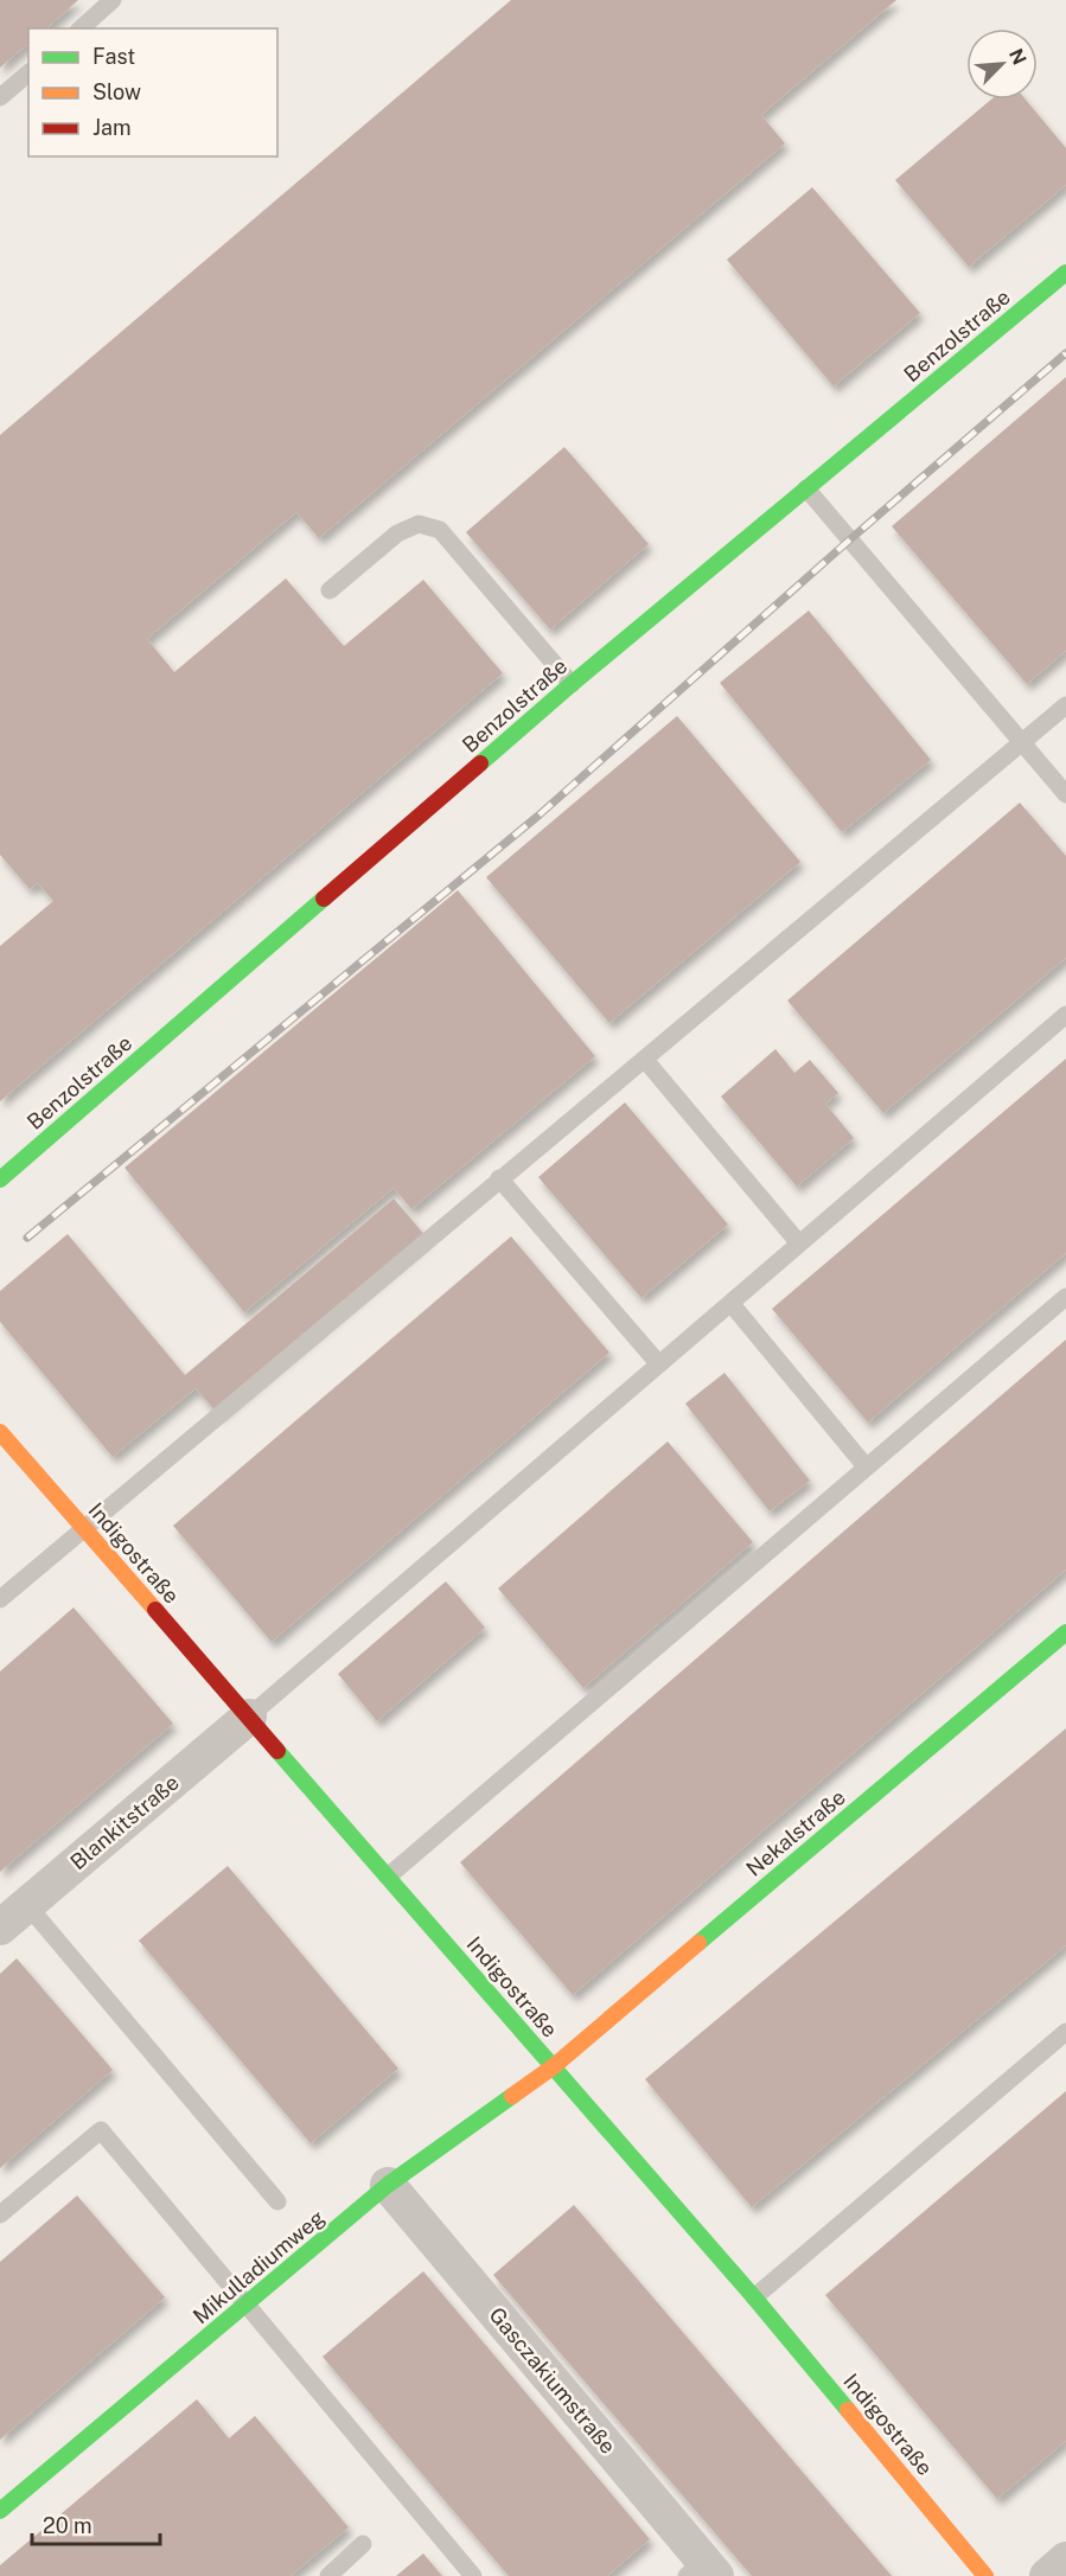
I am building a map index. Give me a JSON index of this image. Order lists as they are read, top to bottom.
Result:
{
  "streets": {
    "street": [
      "Benzolstraße",
      "Indigostraße",
      "Blankitstraße",
      "Nekalstraße",
      "Mikulladiumweg",
      "Gasczakiumstraße"
    ]
  },
  "crossings": [
    ["Indigostraße", "Blankitstraße"],
    ["Indigostraße", "Nekalstraße"],
    ["Indigostraße", "Mikulladiumweg"],
    ["Nekalstraße", "Mikulladiumweg"],
    ["Mikulladiumweg", "Gasczakiumstraße"]
  ],
  "legend": ["Fast", "Slow", "Jam"],
  "scale_bar": "20 m",
  "north": "top right"
}
